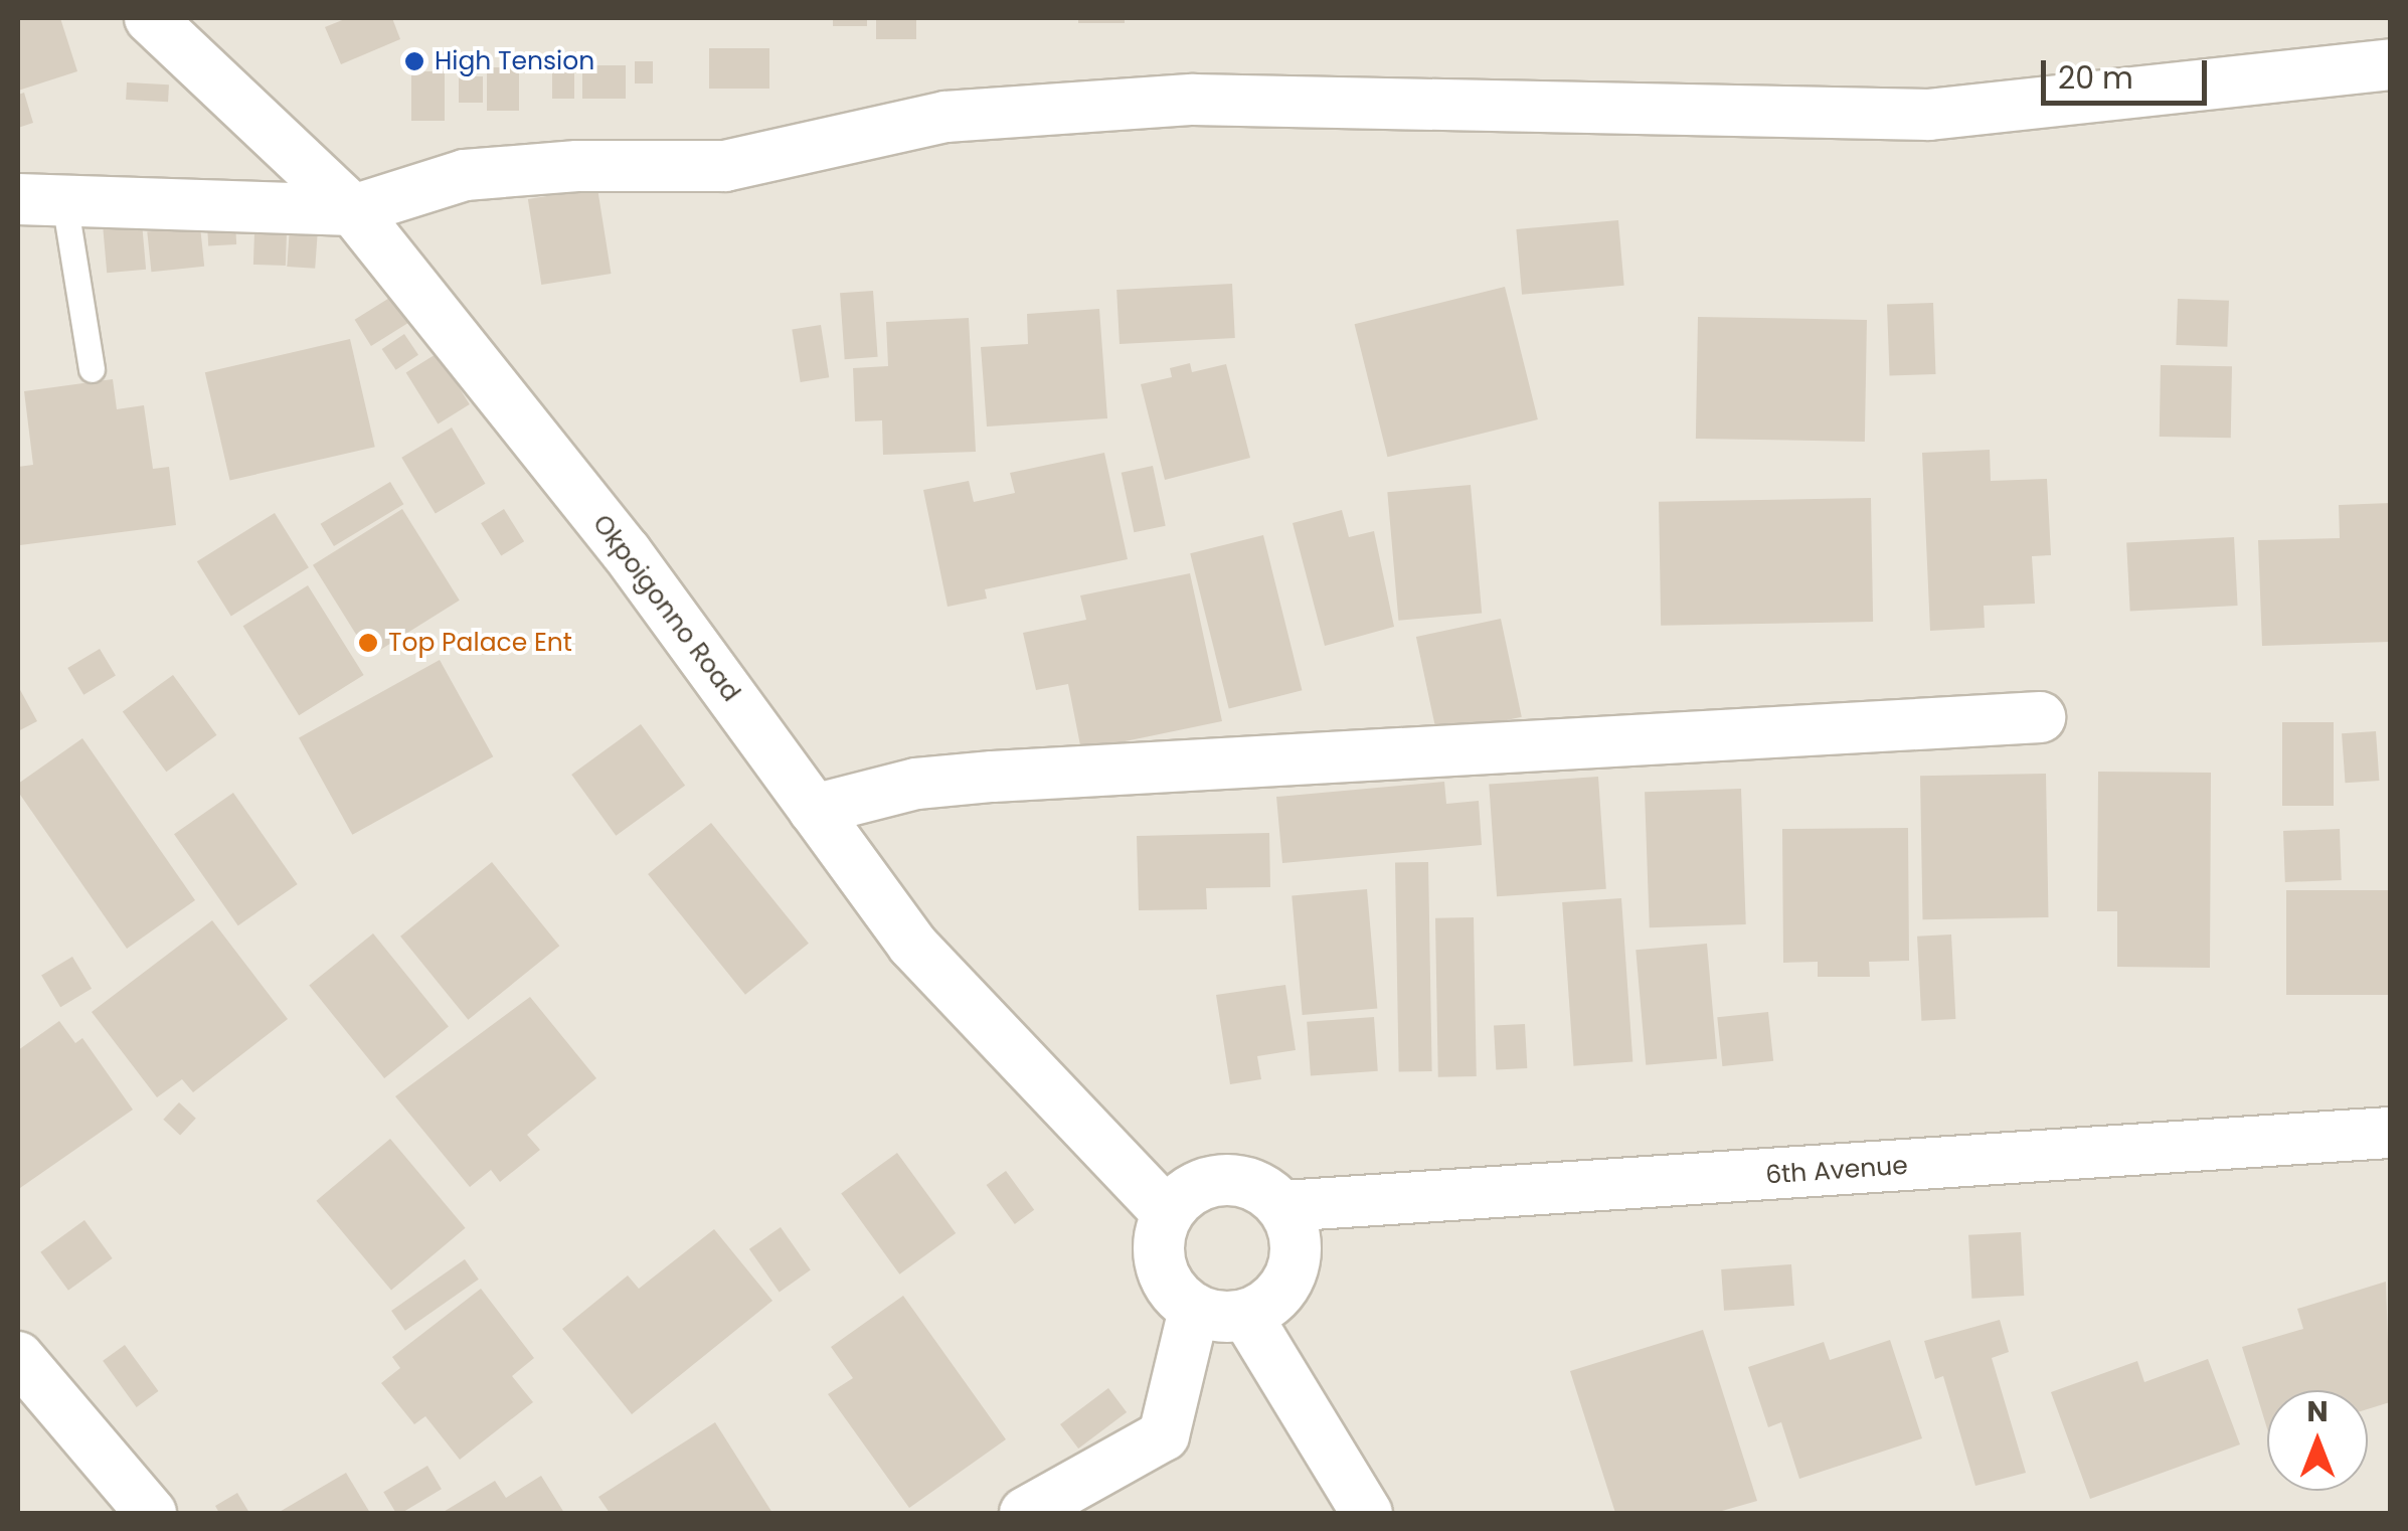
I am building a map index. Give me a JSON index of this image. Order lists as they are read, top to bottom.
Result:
{
  "streets": {
    "street": ["Okpoigonno Road", "6th Avenue"]
  },
  "crossings": [
    ["Okpoigonno Road", "6th Avenue"]
  ],
  "places": ["High Tension", "Top Palace Ent"],
  "scale_bar": "20 m",
  "north": "top"
}
